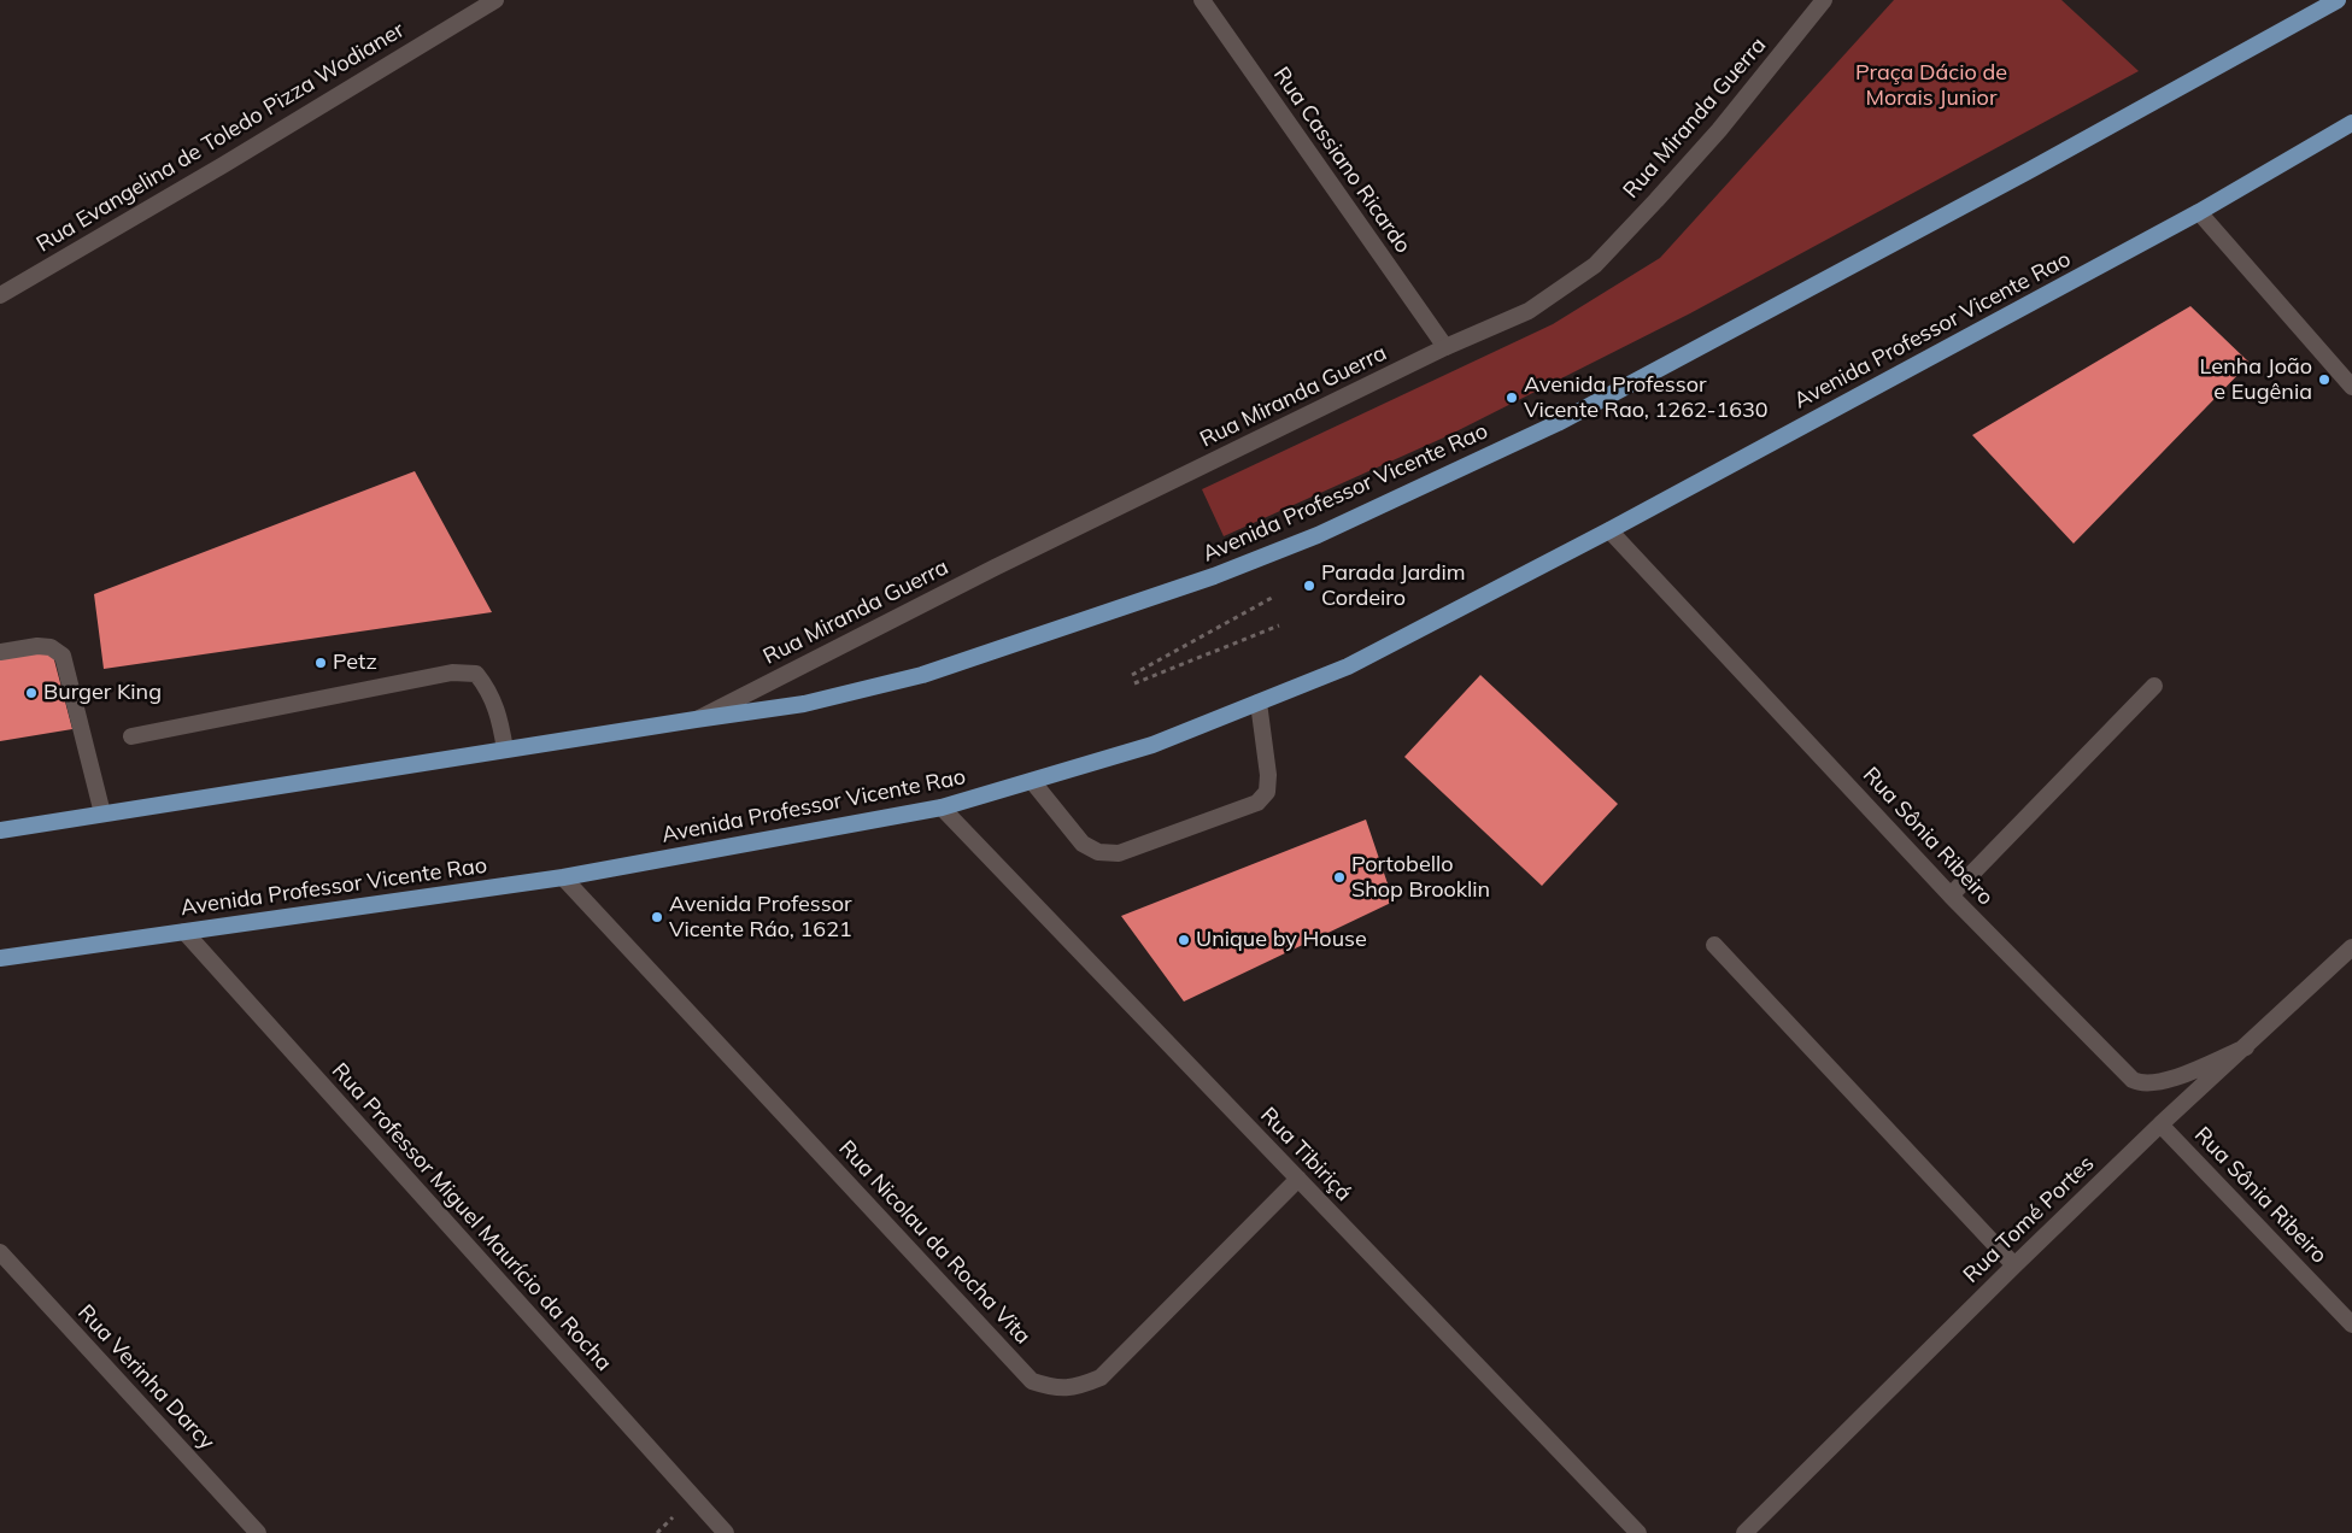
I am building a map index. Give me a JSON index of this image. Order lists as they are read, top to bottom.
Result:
{
  "streets": {
    "main road": ["Avenida Professor Vicente Rao"],
    "street": [
      "Rua Miranda Guerra",
      "Rua Evangelina de Toledo Pizza Wodianer",
      "Rua Cassiano Ricardo",
      "Rua Sônia Ribeiro",
      "Rua Tibiriçá",
      "Rua Professor Miguel Maurício da Rocha",
      "Rua Tomé Portes",
      "Rua Nicolau da Rocha Vita",
      "Rua Verinha Darcy"
    ]
  },
  "crossings": [
    ["Rua Miranda Guerra", "Rua Cassiano Ricardo"],
    ["Rua Miranda Guerra", "Avenida Professor Vicente Rao"],
    ["Avenida Professor Vicente Rao", "Rua Sônia Ribeiro"],
    ["Avenida Professor Vicente Rao", "Rua Tibiriçá"],
    ["Avenida Professor Vicente Rao", "Rua Professor Miguel Maurício da Rocha"],
    ["Avenida Professor Vicente Rao", "Rua Nicolau da Rocha Vita"],
    ["Rua Sônia Ribeiro", "Rua Tomé Portes"],
    ["Rua Tibiriçá", "Rua Nicolau da Rocha Vita"]
  ],
  "parks": ["Praça Dácio de Morais Junior"],
  "places": [
    "Lenha João e Eugênia",
    "Avenida Professor Vicente Rao, 1262-1630",
    "Parada Jardim Cordeiro",
    "Petz",
    "Burger King",
    "Portobello Shop Brooklin",
    "Avenida Professor Vicente Ráo, 1621",
    "Unique by House"
  ]
}
